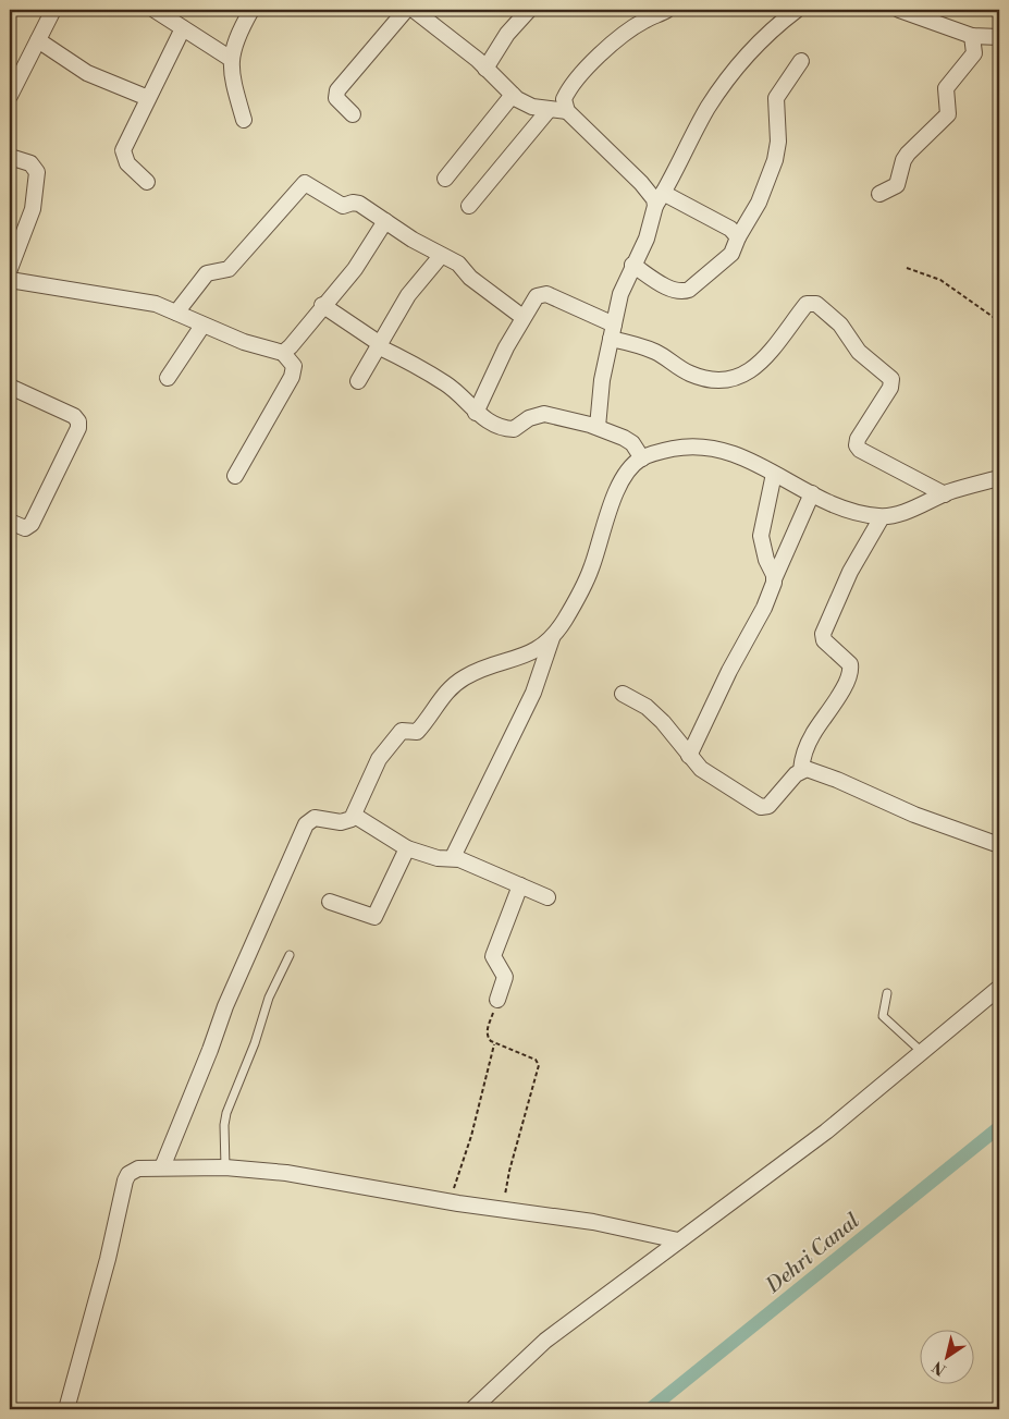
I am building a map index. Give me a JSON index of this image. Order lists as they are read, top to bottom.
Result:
{
  "water": ["Dehri Canal"],
  "north": "bottom left"
}
